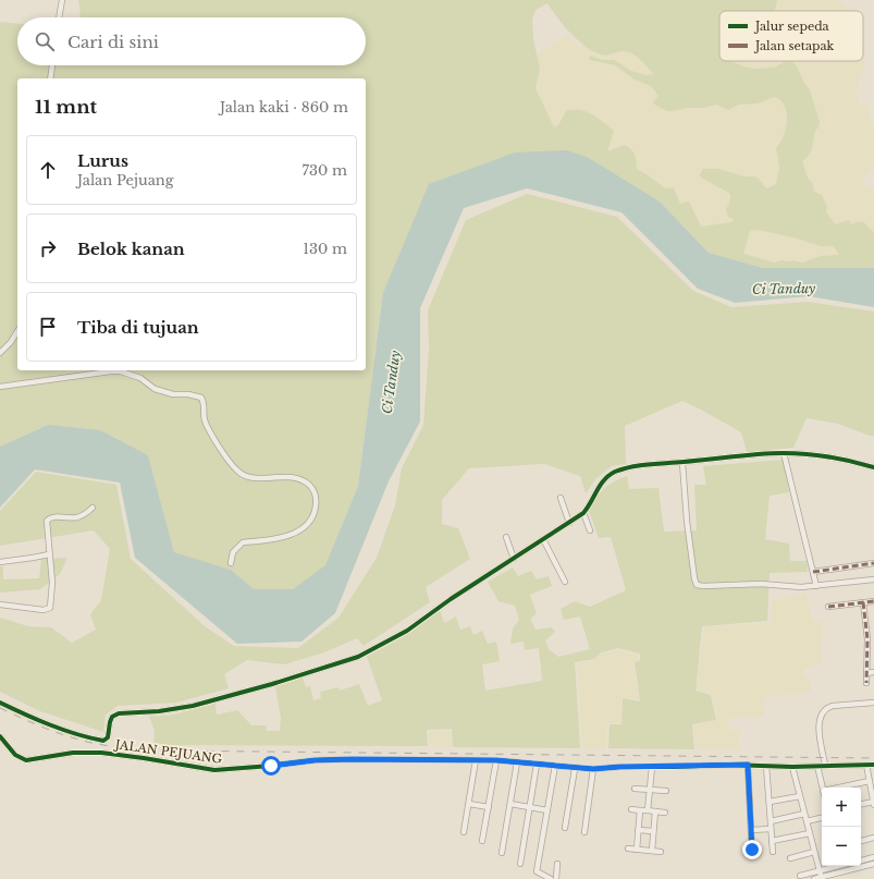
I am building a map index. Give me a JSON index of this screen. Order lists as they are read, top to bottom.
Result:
{
  "streets": {
    "street": ["JALAN PEJUANG"]
  },
  "water": ["Ci Tanduy"],
  "legend": ["Jalur sepeda", "Jalan setapak"],
  "page": {
    "search": "Cari di sini",
    "heading": ["11 mnt", "Jalan kaki · 860 m"],
    "list": [
      ["Lurus", "Jalan Pejuang", "730 m"],
      ["Belok kanan", "130 m"],
      "Tiba di tujuan"
    ],
    "map_buttons": ["+", "−"]
  }
}
